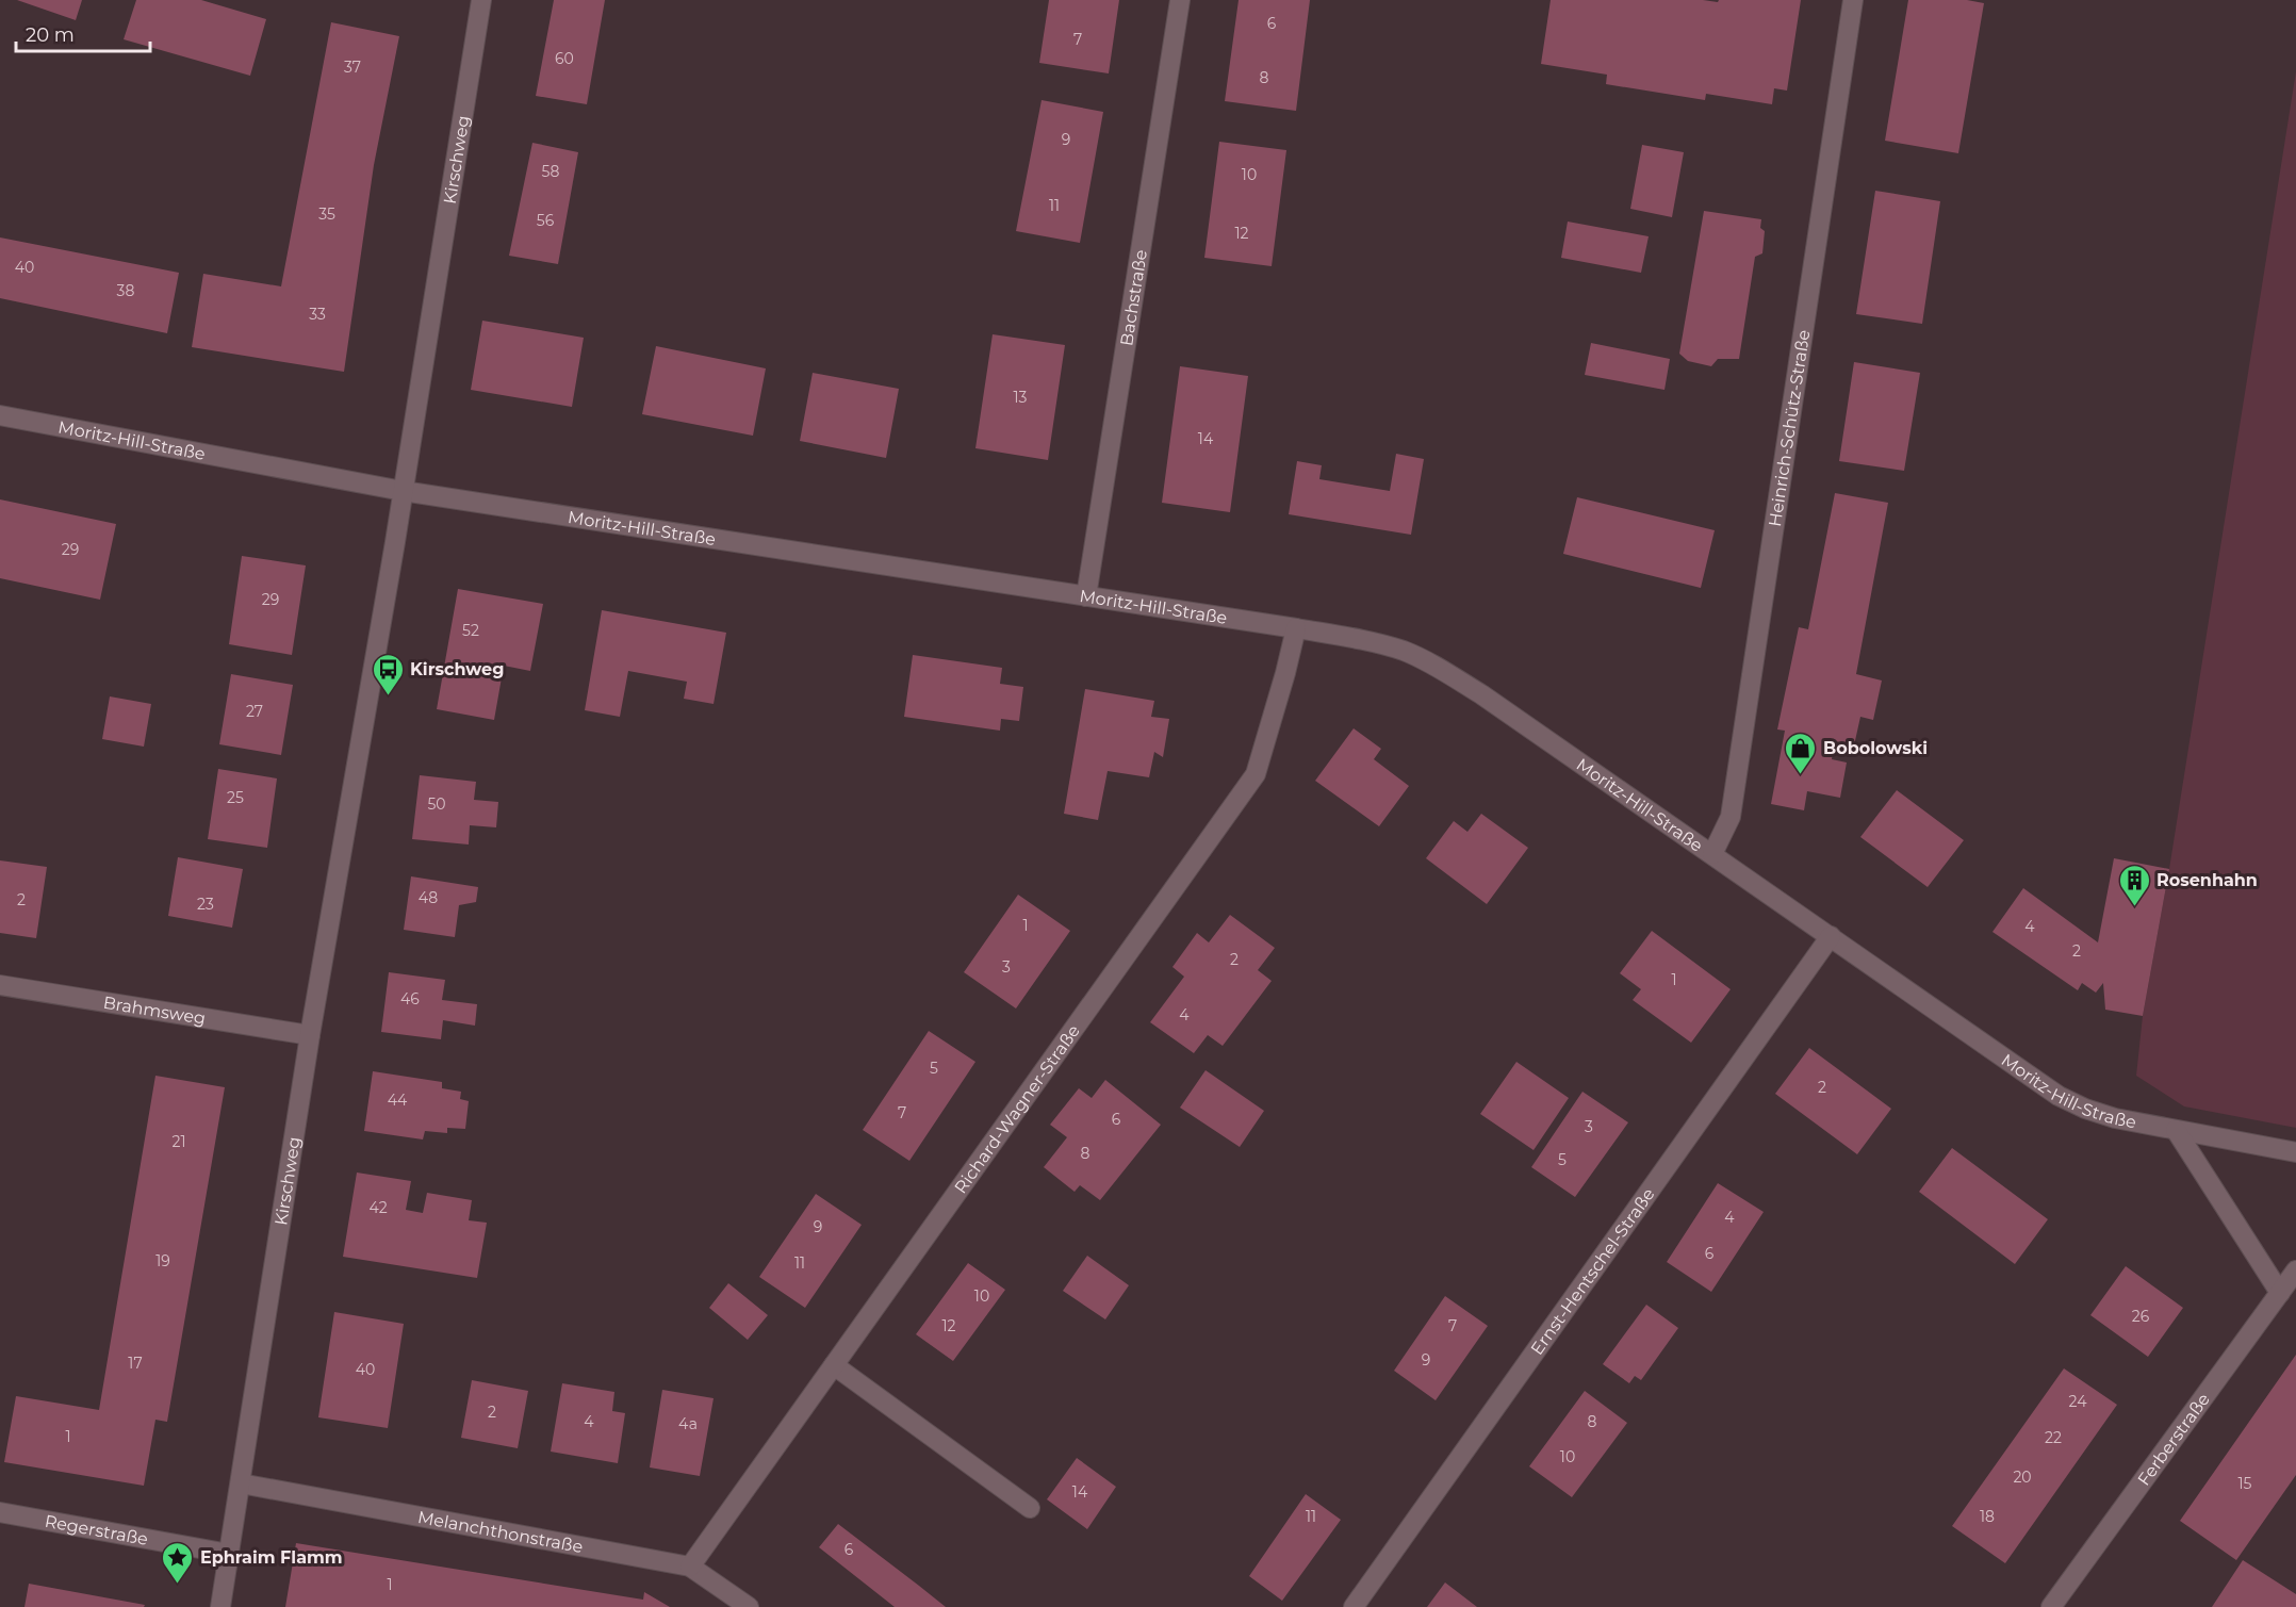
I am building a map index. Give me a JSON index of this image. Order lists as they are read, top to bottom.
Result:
{
  "streets": {
    "street": [
      "Kirschweg",
      "Bachstraße",
      "Heinrich-Schütz-Straße",
      "Moritz-Hill-Straße",
      "Brahmsweg",
      "Richard-Wagner-Straße",
      "Ernst-Hentschel-Straße",
      "Ferberstraße",
      "Regerstraße",
      "Melanchthonstraße"
    ]
  },
  "crossings": [
    ["Kirschweg", "Moritz-Hill-Straße"],
    ["Kirschweg", "Brahmsweg"],
    ["Kirschweg", "Regerstraße"],
    ["Kirschweg", "Melanchthonstraße"],
    ["Bachstraße", "Moritz-Hill-Straße"],
    ["Heinrich-Schütz-Straße", "Moritz-Hill-Straße"],
    ["Moritz-Hill-Straße", "Richard-Wagner-Straße"],
    ["Moritz-Hill-Straße", "Ernst-Hentschel-Straße"],
    ["Richard-Wagner-Straße", "Melanchthonstraße"]
  ],
  "places": {
    "bus stop": ["Kirschweg"],
    "shop": ["Bobolowski"],
    "building": ["Rosenhahn"],
    "place": ["Ephraim Flamm"]
  },
  "house_numbers": [
    "6",
    "7",
    "60",
    "37",
    "8",
    "9",
    "58",
    "10",
    "11",
    "35",
    "56",
    "12",
    "40",
    "38",
    "33",
    "13",
    "14",
    "29",
    "29",
    "52",
    "27",
    "25",
    "50",
    "48",
    "2",
    "23",
    "1",
    "4",
    "2",
    "2",
    "3",
    "1",
    "46",
    "4",
    "5",
    "2",
    "44",
    "7",
    "6",
    "3",
    "21",
    "8",
    "5",
    "42",
    "4",
    "9",
    "6",
    "19",
    "11",
    "10",
    "26",
    "12",
    "7",
    "9",
    "17",
    "40",
    "24",
    "2",
    "4",
    "8",
    "4a",
    "1",
    "22",
    "10",
    "20",
    "15",
    "14",
    "11",
    "18",
    "6",
    "1"
  ],
  "scale_bar": "20 m"
}
